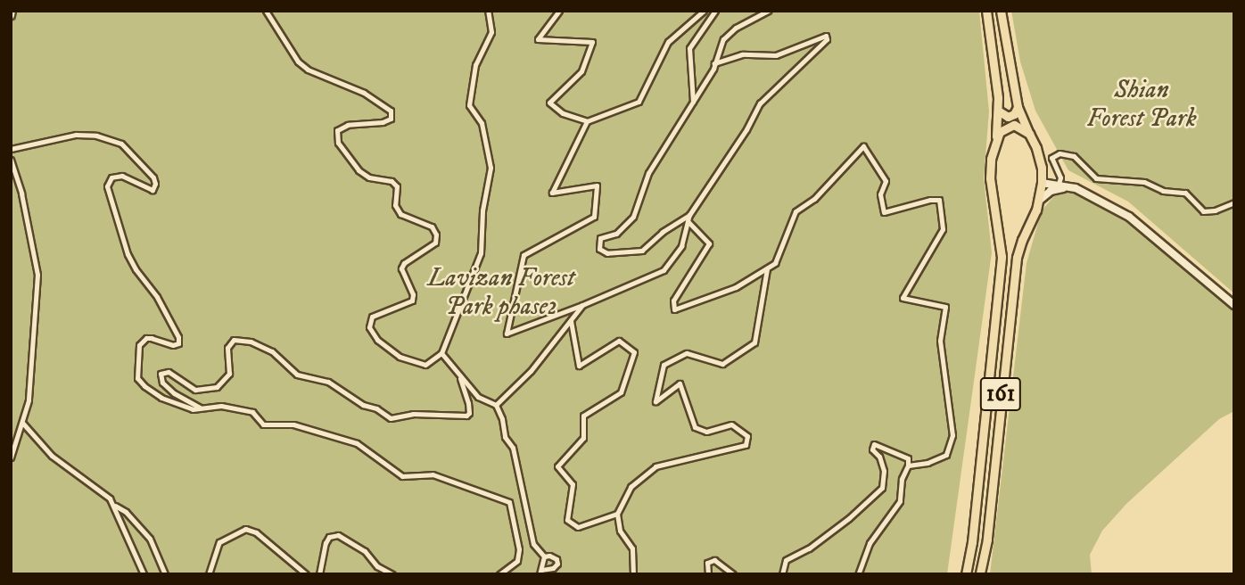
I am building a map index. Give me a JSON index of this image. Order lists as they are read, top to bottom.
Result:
{
  "streets": {
    "main road": ["161"]
  },
  "parks": ["Shian Forest Park", "Lavizan Forest Park phase2"]
}
